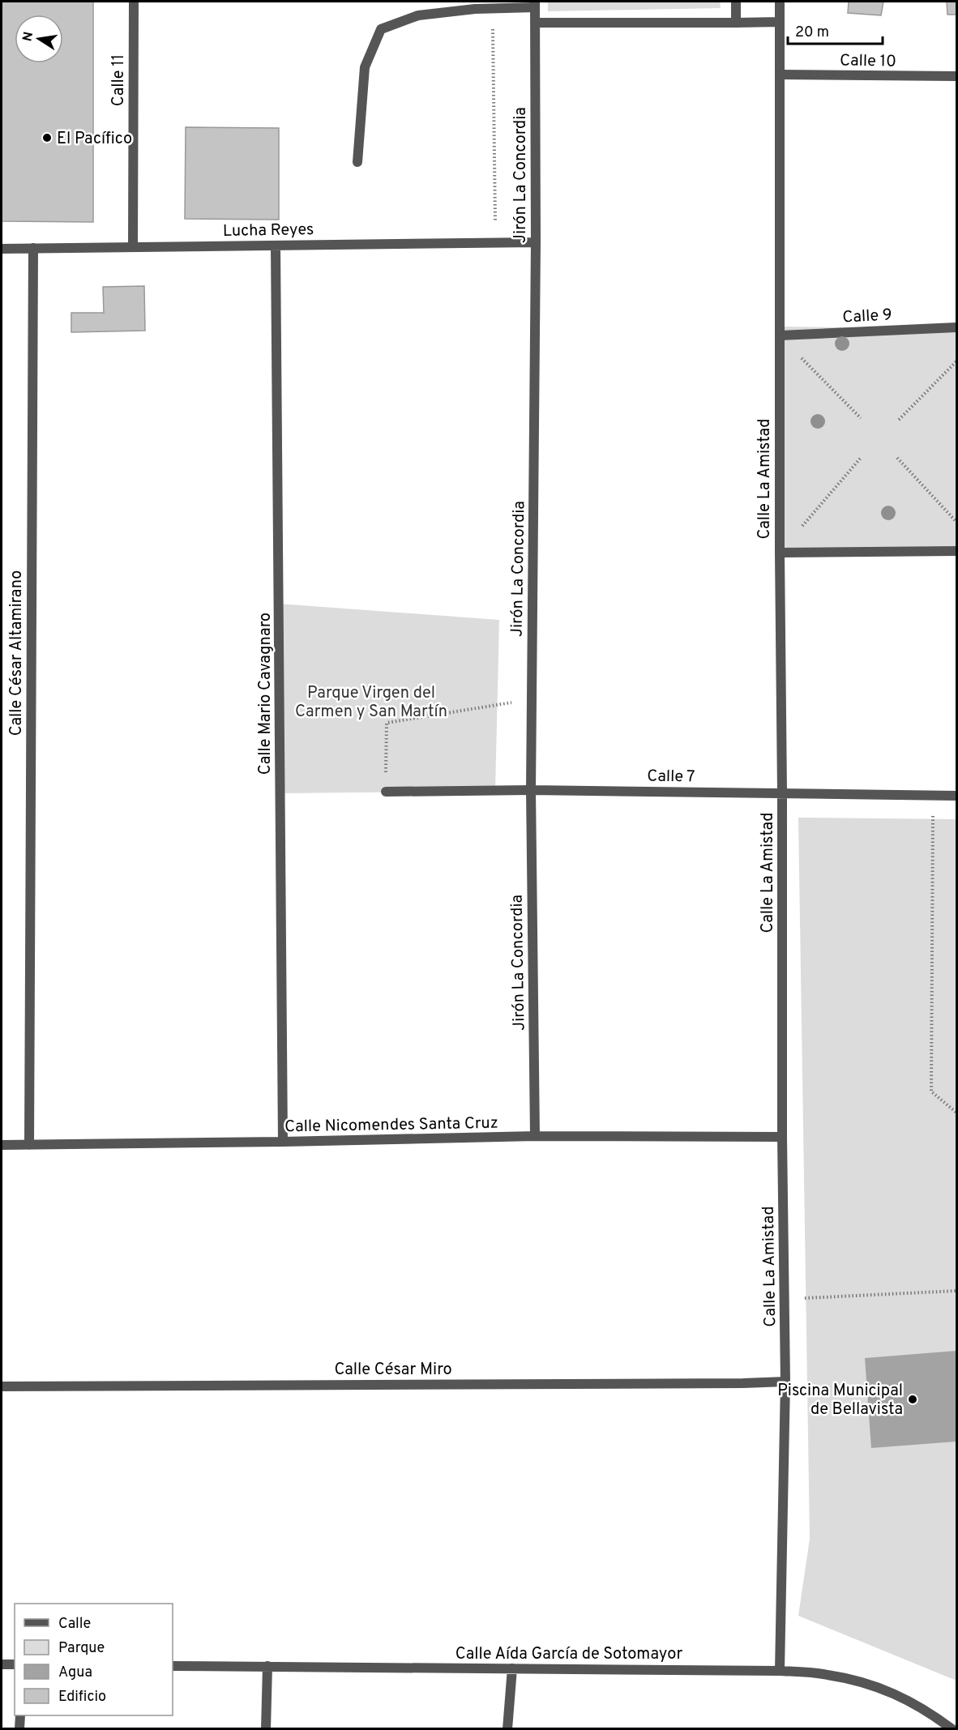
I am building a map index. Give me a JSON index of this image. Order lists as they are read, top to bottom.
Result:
{
  "streets": {
    "street": [
      "Calle 10",
      "Calle 11",
      "Jirón La Concordia",
      "Lucha Reyes",
      "Calle 9",
      "Calle La Amistad",
      "Calle César Altamirano",
      "Calle Mario Cavagnaro",
      "Calle 7",
      "Calle Nicomendes Santa Cruz",
      "Calle César Miro",
      "Calle Aída García de Sotomayor"
    ]
  },
  "crossings": [
    ["Calle 10", "Calle La Amistad"],
    ["Calle 11", "Lucha Reyes"],
    ["Jirón La Concordia", "Lucha Reyes"],
    ["Jirón La Concordia", "Calle 7"],
    ["Jirón La Concordia", "Calle Nicomendes Santa Cruz"],
    ["Lucha Reyes", "Calle César Altamirano"],
    ["Lucha Reyes", "Calle Mario Cavagnaro"],
    ["Calle 9", "Calle La Amistad"],
    ["Calle La Amistad", "Calle 7"],
    ["Calle La Amistad", "Calle Nicomendes Santa Cruz"],
    ["Calle La Amistad", "Calle César Miro"],
    ["Calle La Amistad", "Calle Aída García de Sotomayor"],
    ["Calle César Altamirano", "Calle Nicomendes Santa Cruz"],
    ["Calle Mario Cavagnaro", "Calle Nicomendes Santa Cruz"]
  ],
  "parks": ["Parque Virgen del Carmen y San Martín"],
  "places": ["El Pacífico", "Piscina Municipal de Bellavista"],
  "legend": [
    "Calle",
    "Parque",
    "Agua",
    "Edificio"
  ],
  "scale_bar": "20 m",
  "north": "left"
}
